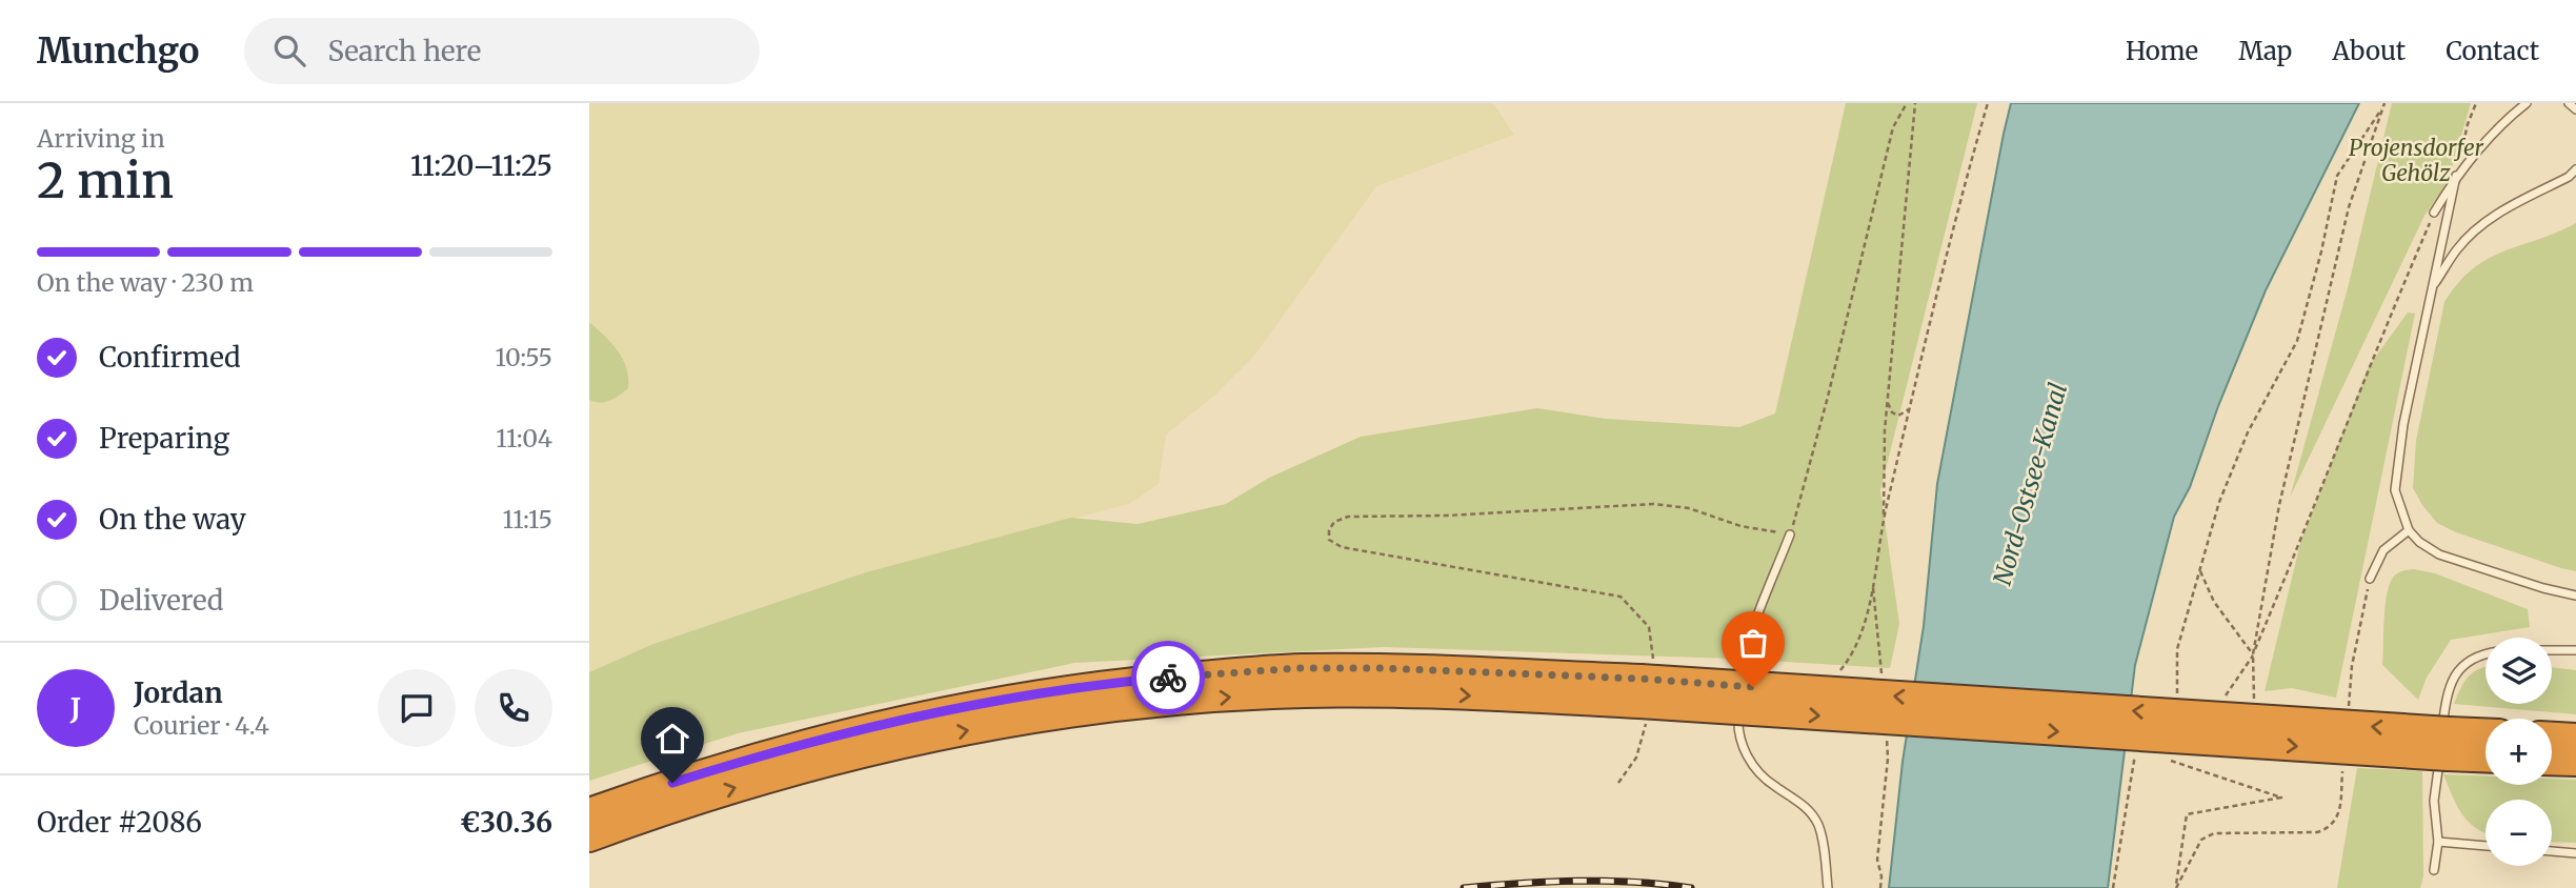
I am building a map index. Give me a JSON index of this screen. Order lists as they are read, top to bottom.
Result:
{
  "water": ["Nord-Ostsee-Kanal"],
  "parks": ["Projensdorfer Gehölz"],
  "page": {
    "header": "Munchgo",
    "search": "Search here",
    "nav": [
      "Home",
      "Map",
      "About",
      "Contact"
    ],
    "heading": ["2 min", "Arriving in", "11:20–11:25"],
    "panel": [
      "Jordan",
      "Courier · 4.4",
      "Order #2086",
      "€30.36"
    ],
    "bar": "On the way · 230 m",
    "list": [
      ["Confirmed", "10:55"],
      ["Preparing", "11:04"],
      ["On the way", "11:15"],
      "Delivered"
    ],
    "map_buttons": ["+", "−"],
    "round": "J"
  }
}
